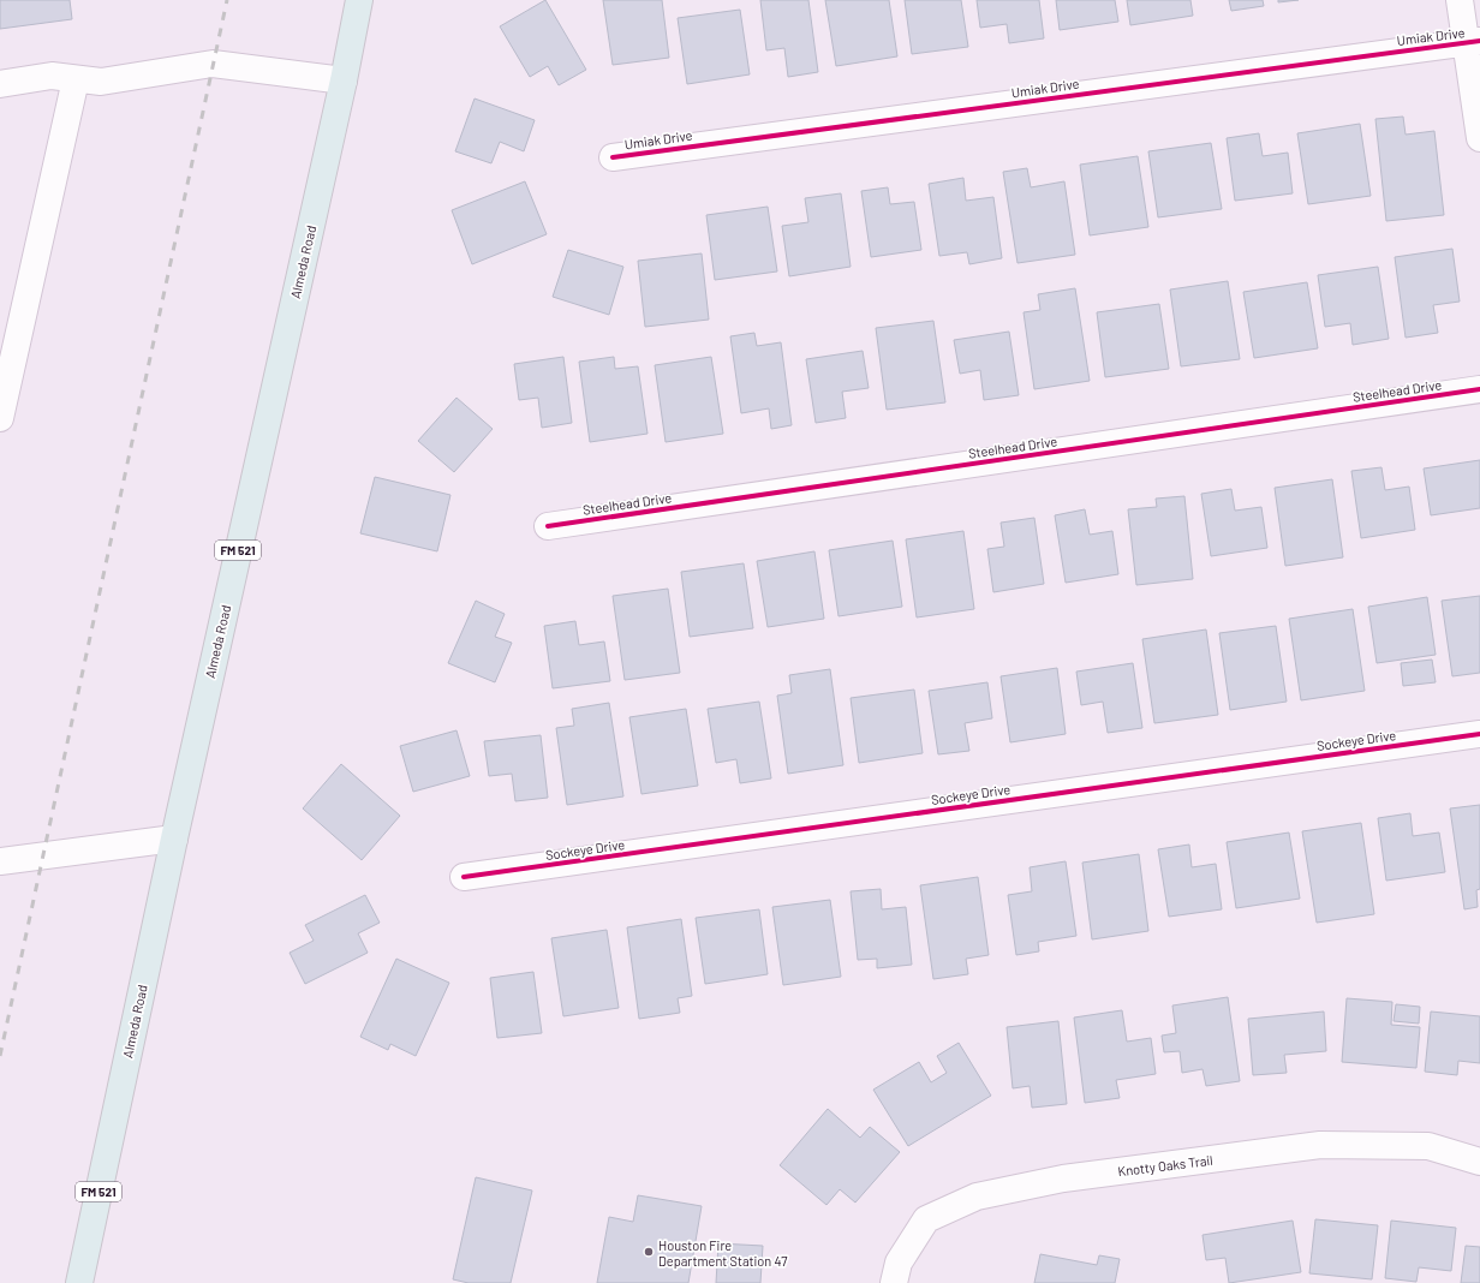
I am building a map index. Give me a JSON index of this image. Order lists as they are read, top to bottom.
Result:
{
  "streets": {
    "main road": ["Almeda Road", "FM 521"],
    "street": [
      "Umiak Drive",
      "Steelhead Drive",
      "Sockeye Drive",
      "Knotty Oaks Trail"
    ]
  },
  "places": ["Houston Fire Department Station 47"]
}
